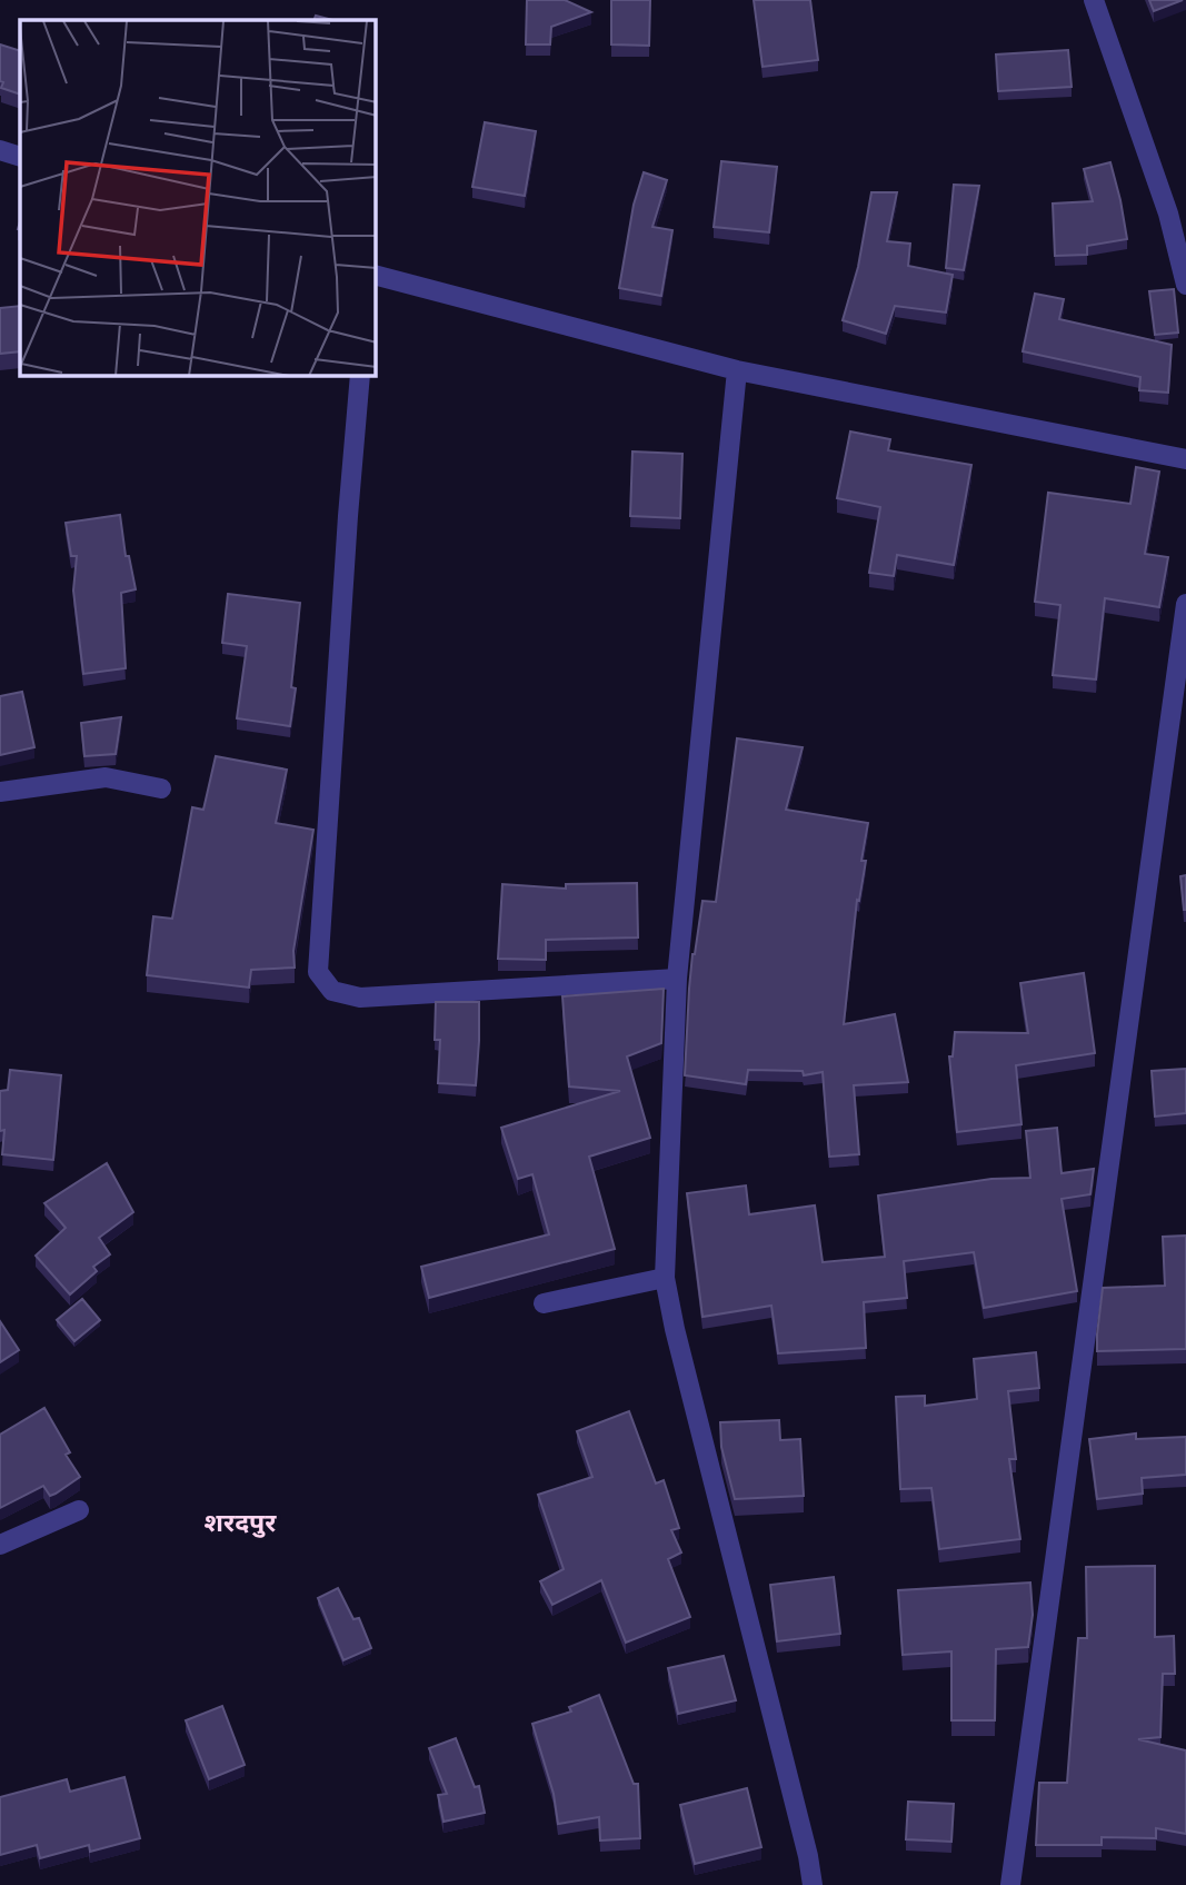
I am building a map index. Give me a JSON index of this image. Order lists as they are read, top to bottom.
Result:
{
  "districts": ["शरदपुर"]
}
